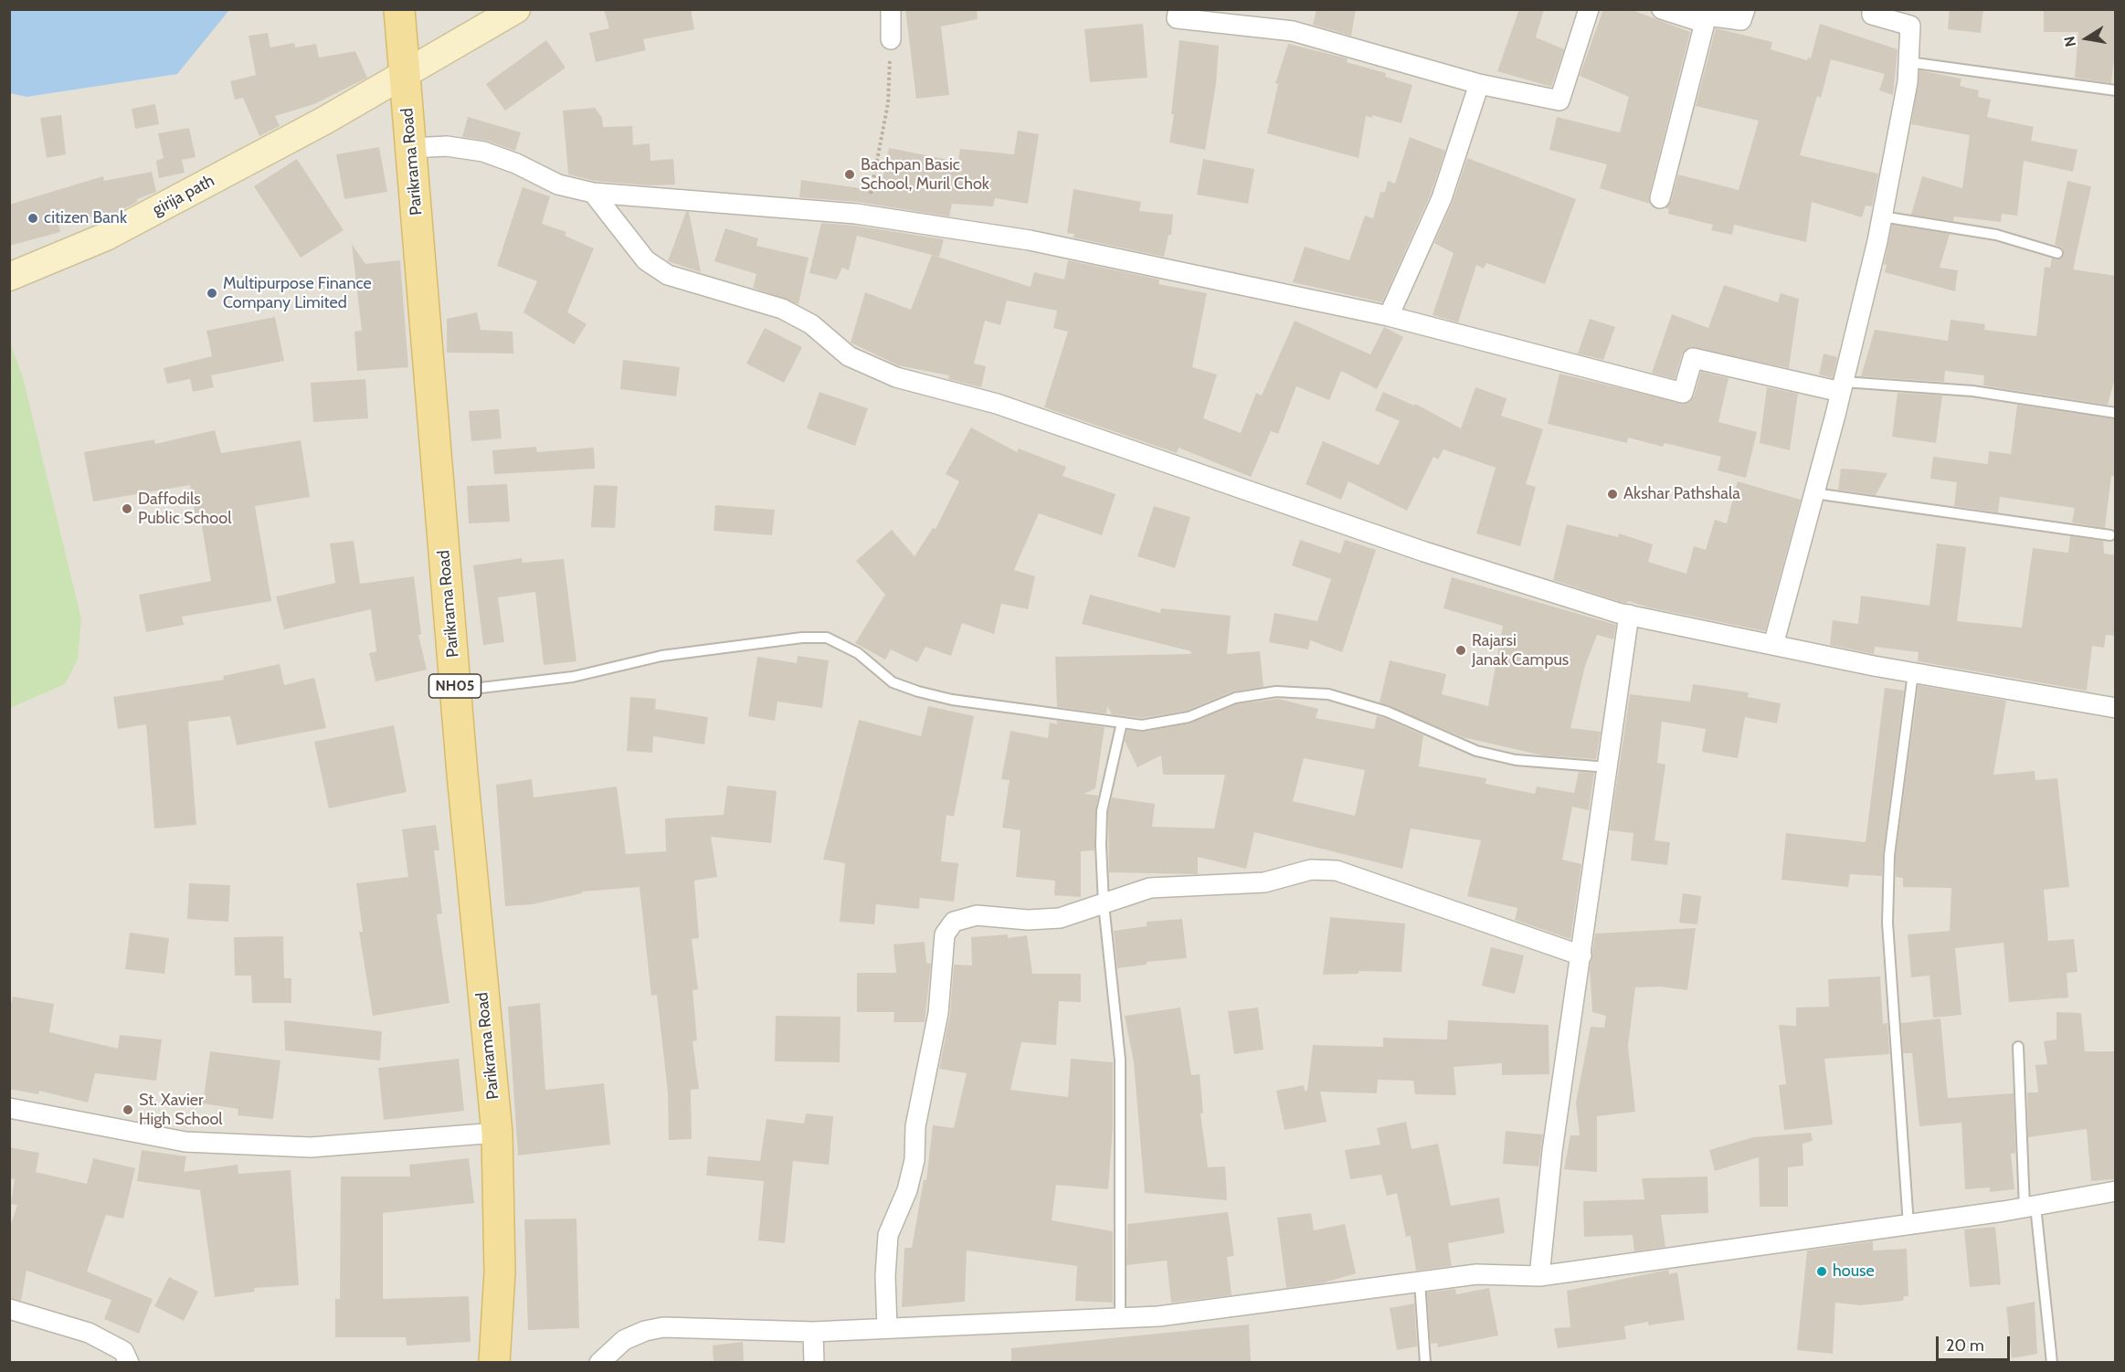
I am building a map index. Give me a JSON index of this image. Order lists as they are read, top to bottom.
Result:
{
  "streets": {
    "main road": ["Parikrama Road", "girija path", "NH05"]
  },
  "crossings": [
    ["Parikrama Road", "girija path"]
  ],
  "places": [
    "Bachpan Basic School, Muril Chok",
    "citizen Bank",
    "Multipurpose Finance Company Limited",
    "Akshar Pathshala",
    "Daffodils Public School",
    "Rajarsi Janak Campus",
    "St. Xavier High School",
    "house"
  ],
  "scale_bar": "20 m",
  "north": "left"
}
